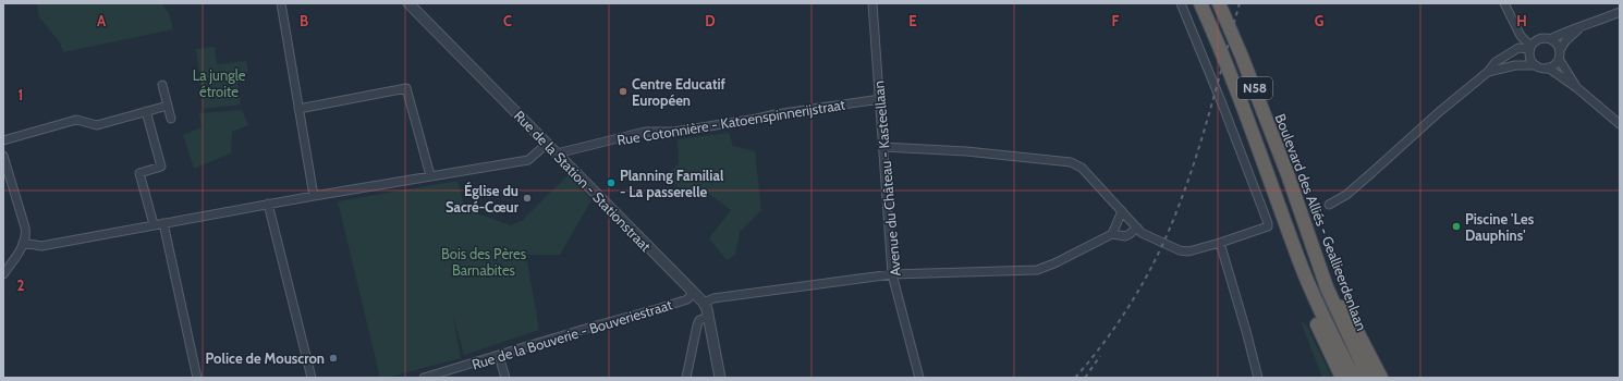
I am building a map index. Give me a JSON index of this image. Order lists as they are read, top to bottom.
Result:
{
  "streets": {
    "highway": ["N58", "Boulevard des Alliés - Geallieerdenlaan"],
    "street": [
      "Rue Cotonnière - Katoenspinnerijstraat",
      "Avenue du Château - Kasteellaan",
      "Rue de la Station - Stationstraat",
      "Rue de la Bouverie - Bouveriestraat"
    ]
  },
  "crossings": [
    ["N58", "Boulevard des Alliés - Geallieerdenlaan"],
    ["Rue Cotonnière - Katoenspinnerijstraat", "Avenue du Château - Kasteellaan"],
    ["Rue Cotonnière - Katoenspinnerijstraat", "Rue de la Station - Stationstraat"],
    ["Rue de la Station - Stationstraat", "Rue de la Bouverie - Bouveriestraat"]
  ],
  "parks": ["La jungle étroite", "Bois des Pères Barnabites"],
  "places": [
    "Centre Educatif Européen",
    "Planning Familial - La passerelle",
    "Église du Sacré-Cœur",
    "Piscine 'Les Dauphins'",
    "Police de Mouscron"
  ],
  "grid": {
    "columns": [
      "A",
      "B",
      "C",
      "D",
      "E",
      "F",
      "G",
      "H"
    ],
    "rows": ["1", "2"]
  }
}
